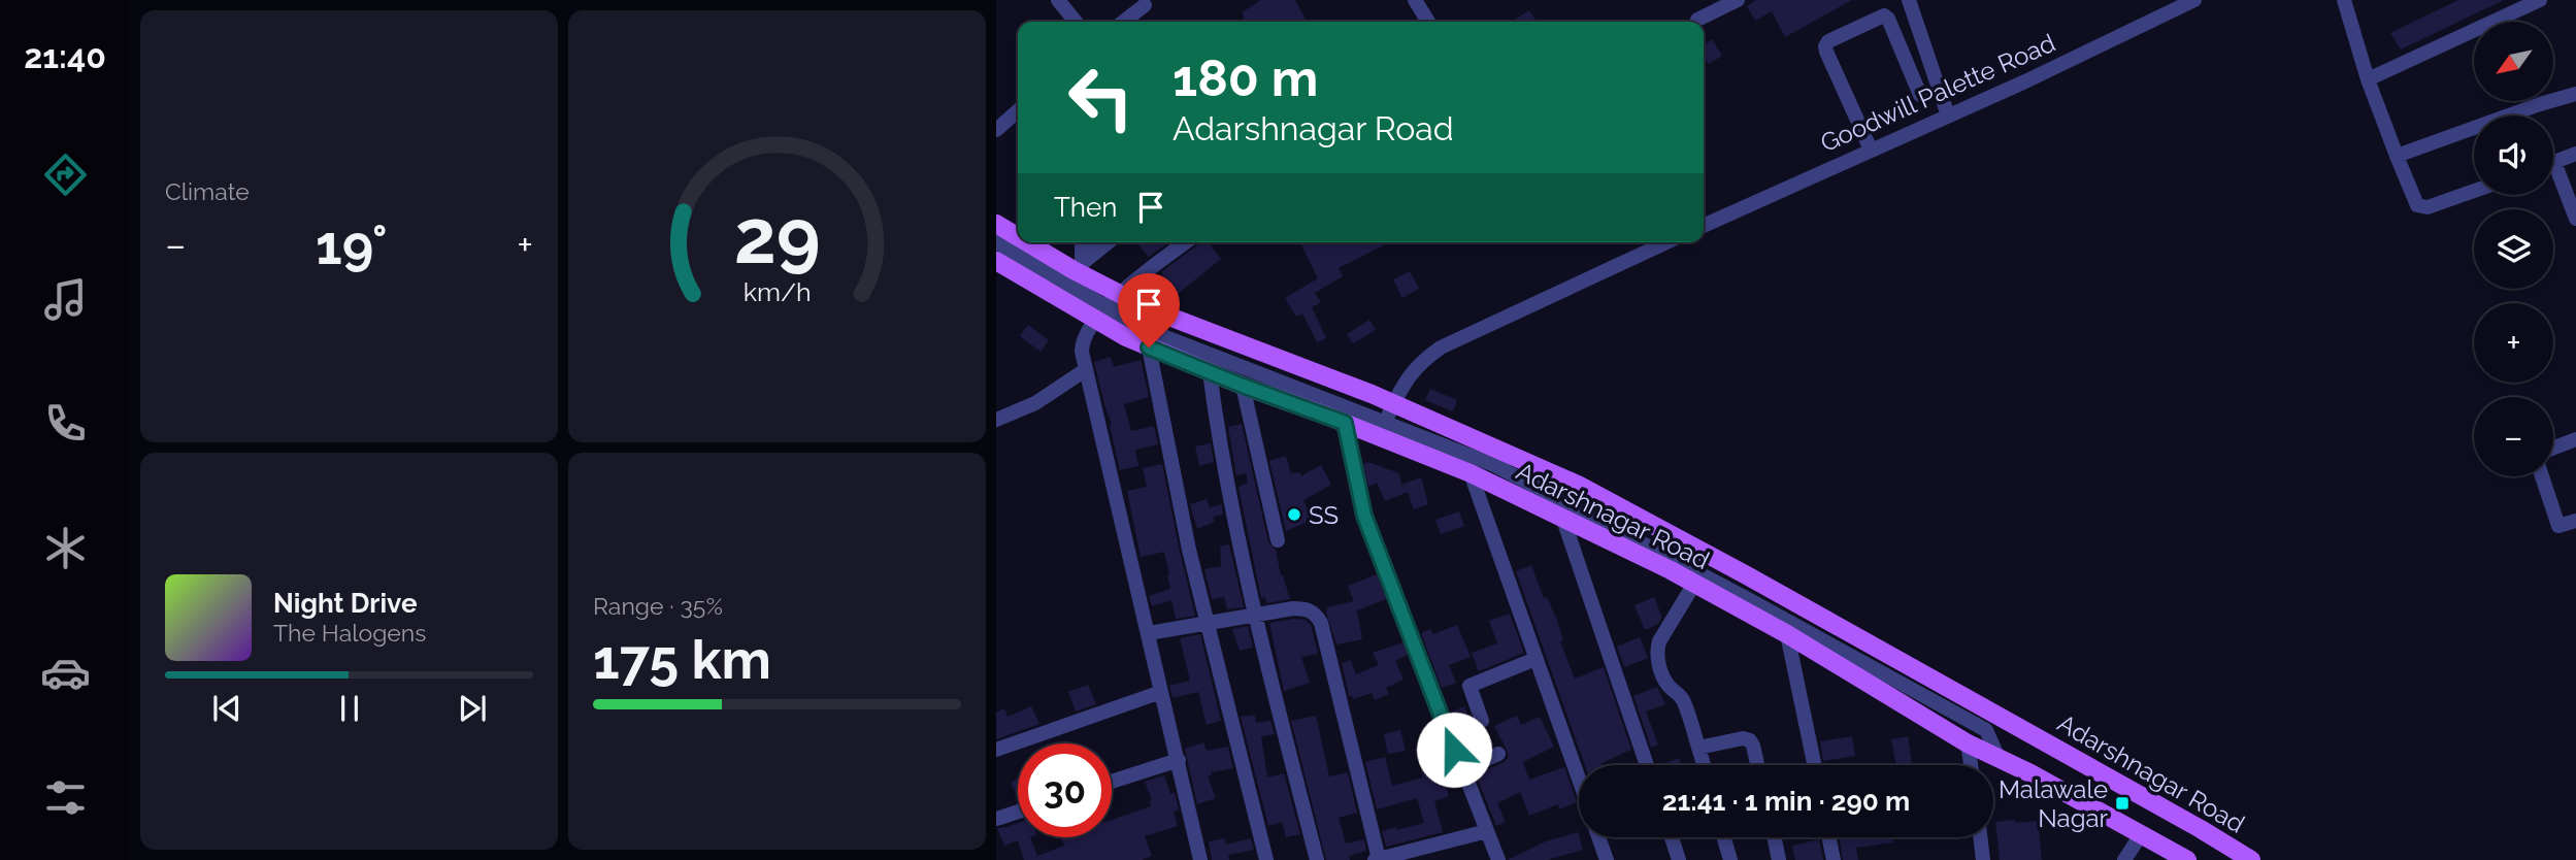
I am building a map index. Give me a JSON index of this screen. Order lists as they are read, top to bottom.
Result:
{
  "streets": {
    "main road": ["Adarshnagar Road"],
    "street": ["Goodwill Palette Road"]
  },
  "places": {
    "other": ["SS"],
    "transit": ["Malawale Nagar"]
  },
  "north": "bottom left",
  "page": {
    "tabs": "21:40",
    "tile": [
      "Climate",
      ["Range · 35%", "175 km"]
    ],
    "map_buttons": ["+", "−"],
    "turn": ["180 m", "Adarshnagar Road"],
    "then": "Then",
    "heat": ["−", "19°", "+"],
    "song": ["Night Drive", "The Halogens"],
    "limit": "30",
    "trip": "21:41 · 1 min · 290 m",
    "gauge": ["29", "km/h"]
  }
}
